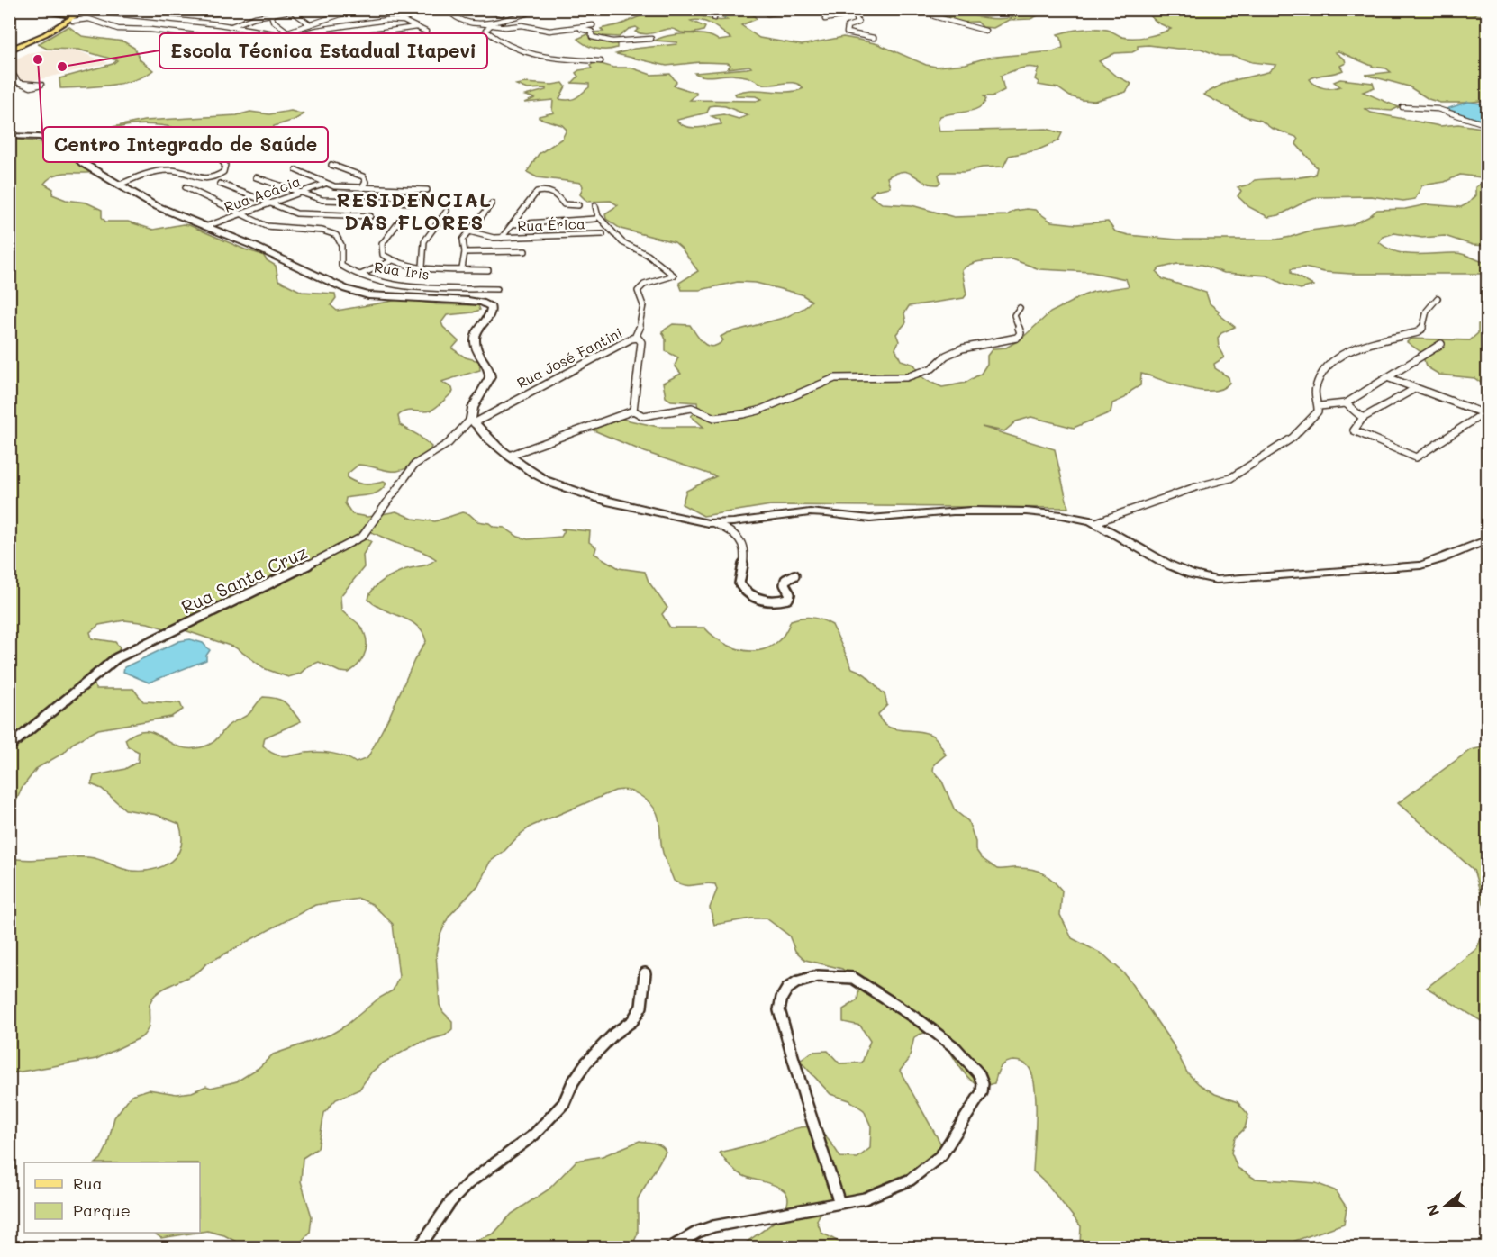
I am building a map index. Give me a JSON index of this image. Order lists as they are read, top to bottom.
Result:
{
  "streets": {
    "street": [
      "Rua Acácia",
      "Rua Érica",
      "Rua Iris",
      "Rua José Fantini",
      "Rua Santa Cruz"
    ]
  },
  "crossings": [
    ["Rua Acácia", "Rua Iris"],
    ["Rua José Fantini", "Rua Santa Cruz"]
  ],
  "districts": ["RESIDENCIAL DAS FLORES"],
  "places": ["Centro Integrado de Saúde", "Escola Técnica Estadual Itapevi"],
  "legend": ["Rua", "Parque"],
  "north": "left"
}
